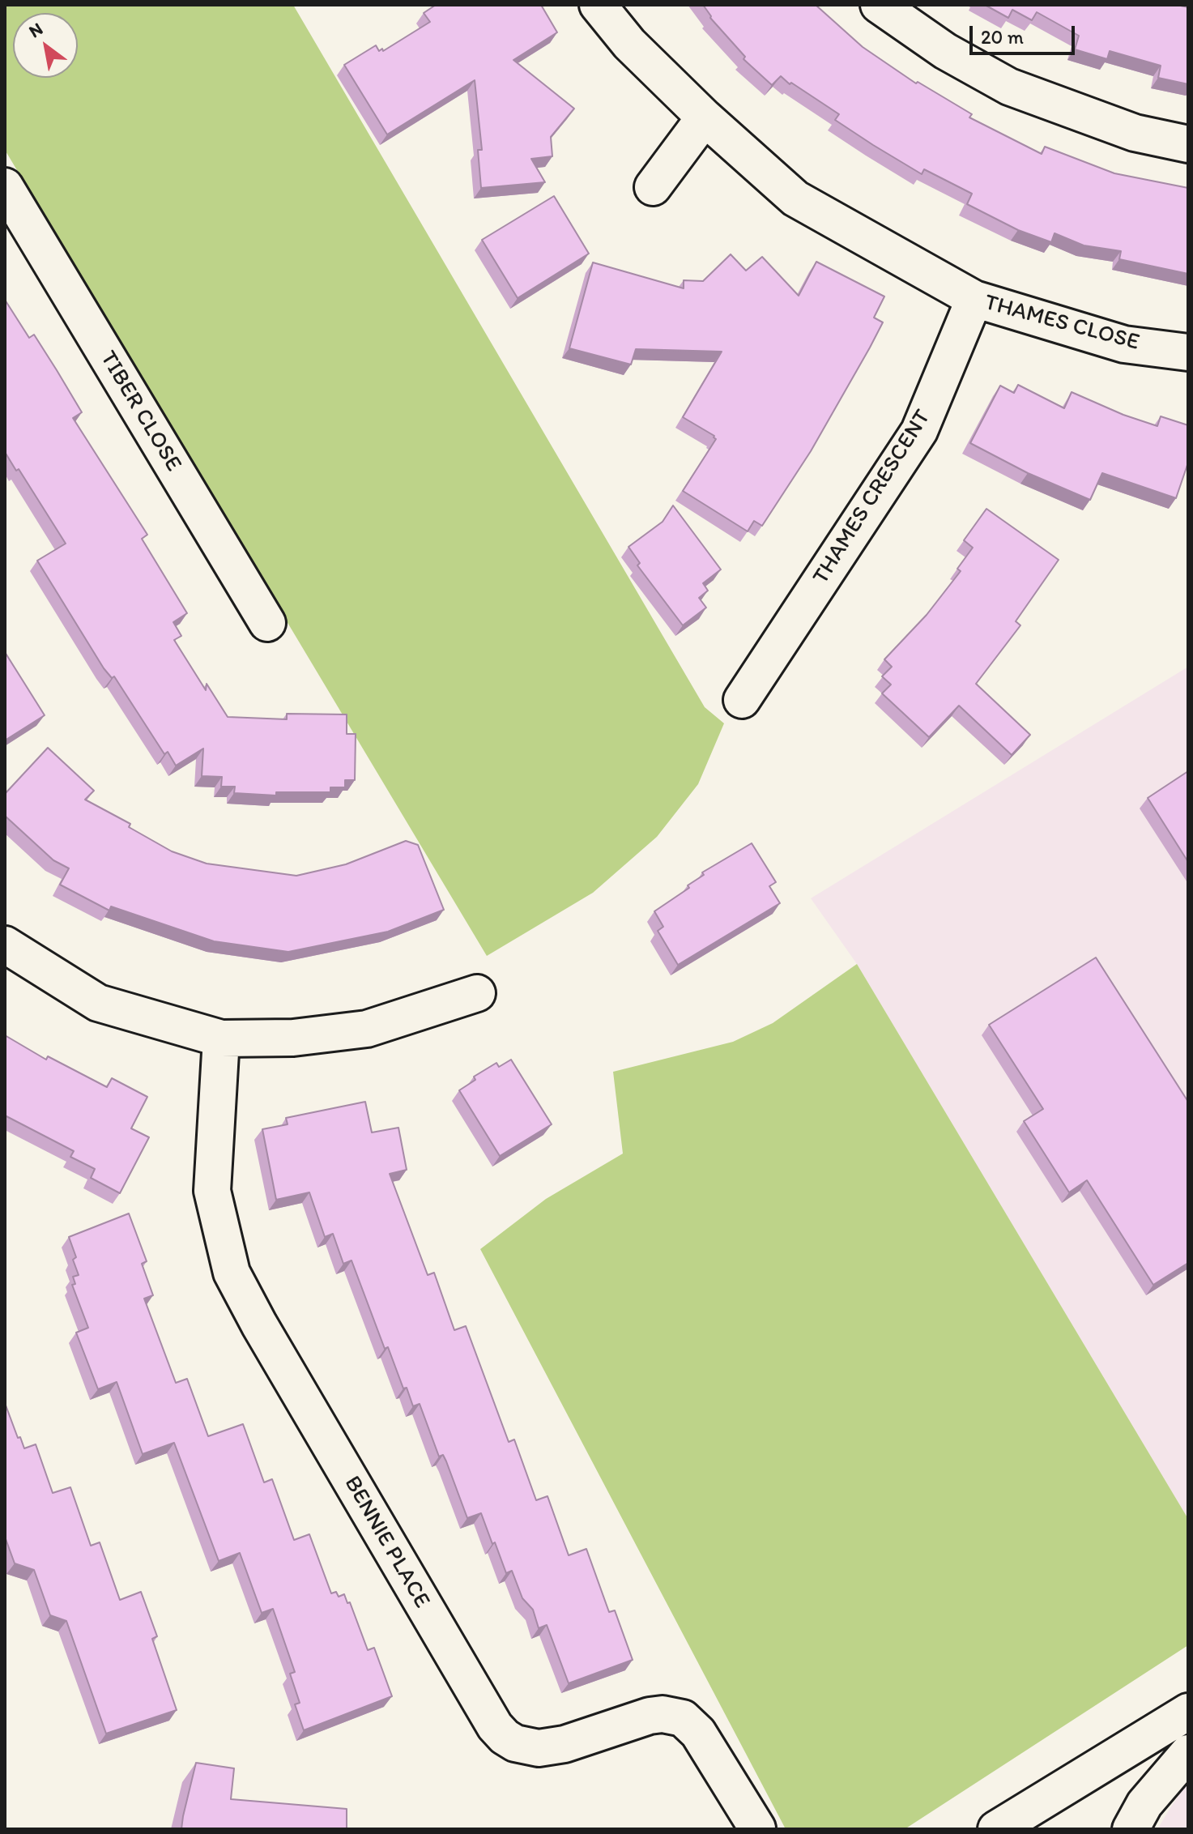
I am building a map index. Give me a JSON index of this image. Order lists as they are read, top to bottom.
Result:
{
  "streets": {
    "street": [
      "THAMES CLOSE",
      "TIBER CLOSE",
      "THAMES CRESCENT",
      "BENNIE PLACE"
    ]
  },
  "crossings": [
    ["THAMES CLOSE", "THAMES CRESCENT"]
  ],
  "scale_bar": "20 m",
  "north": "top left"
}
